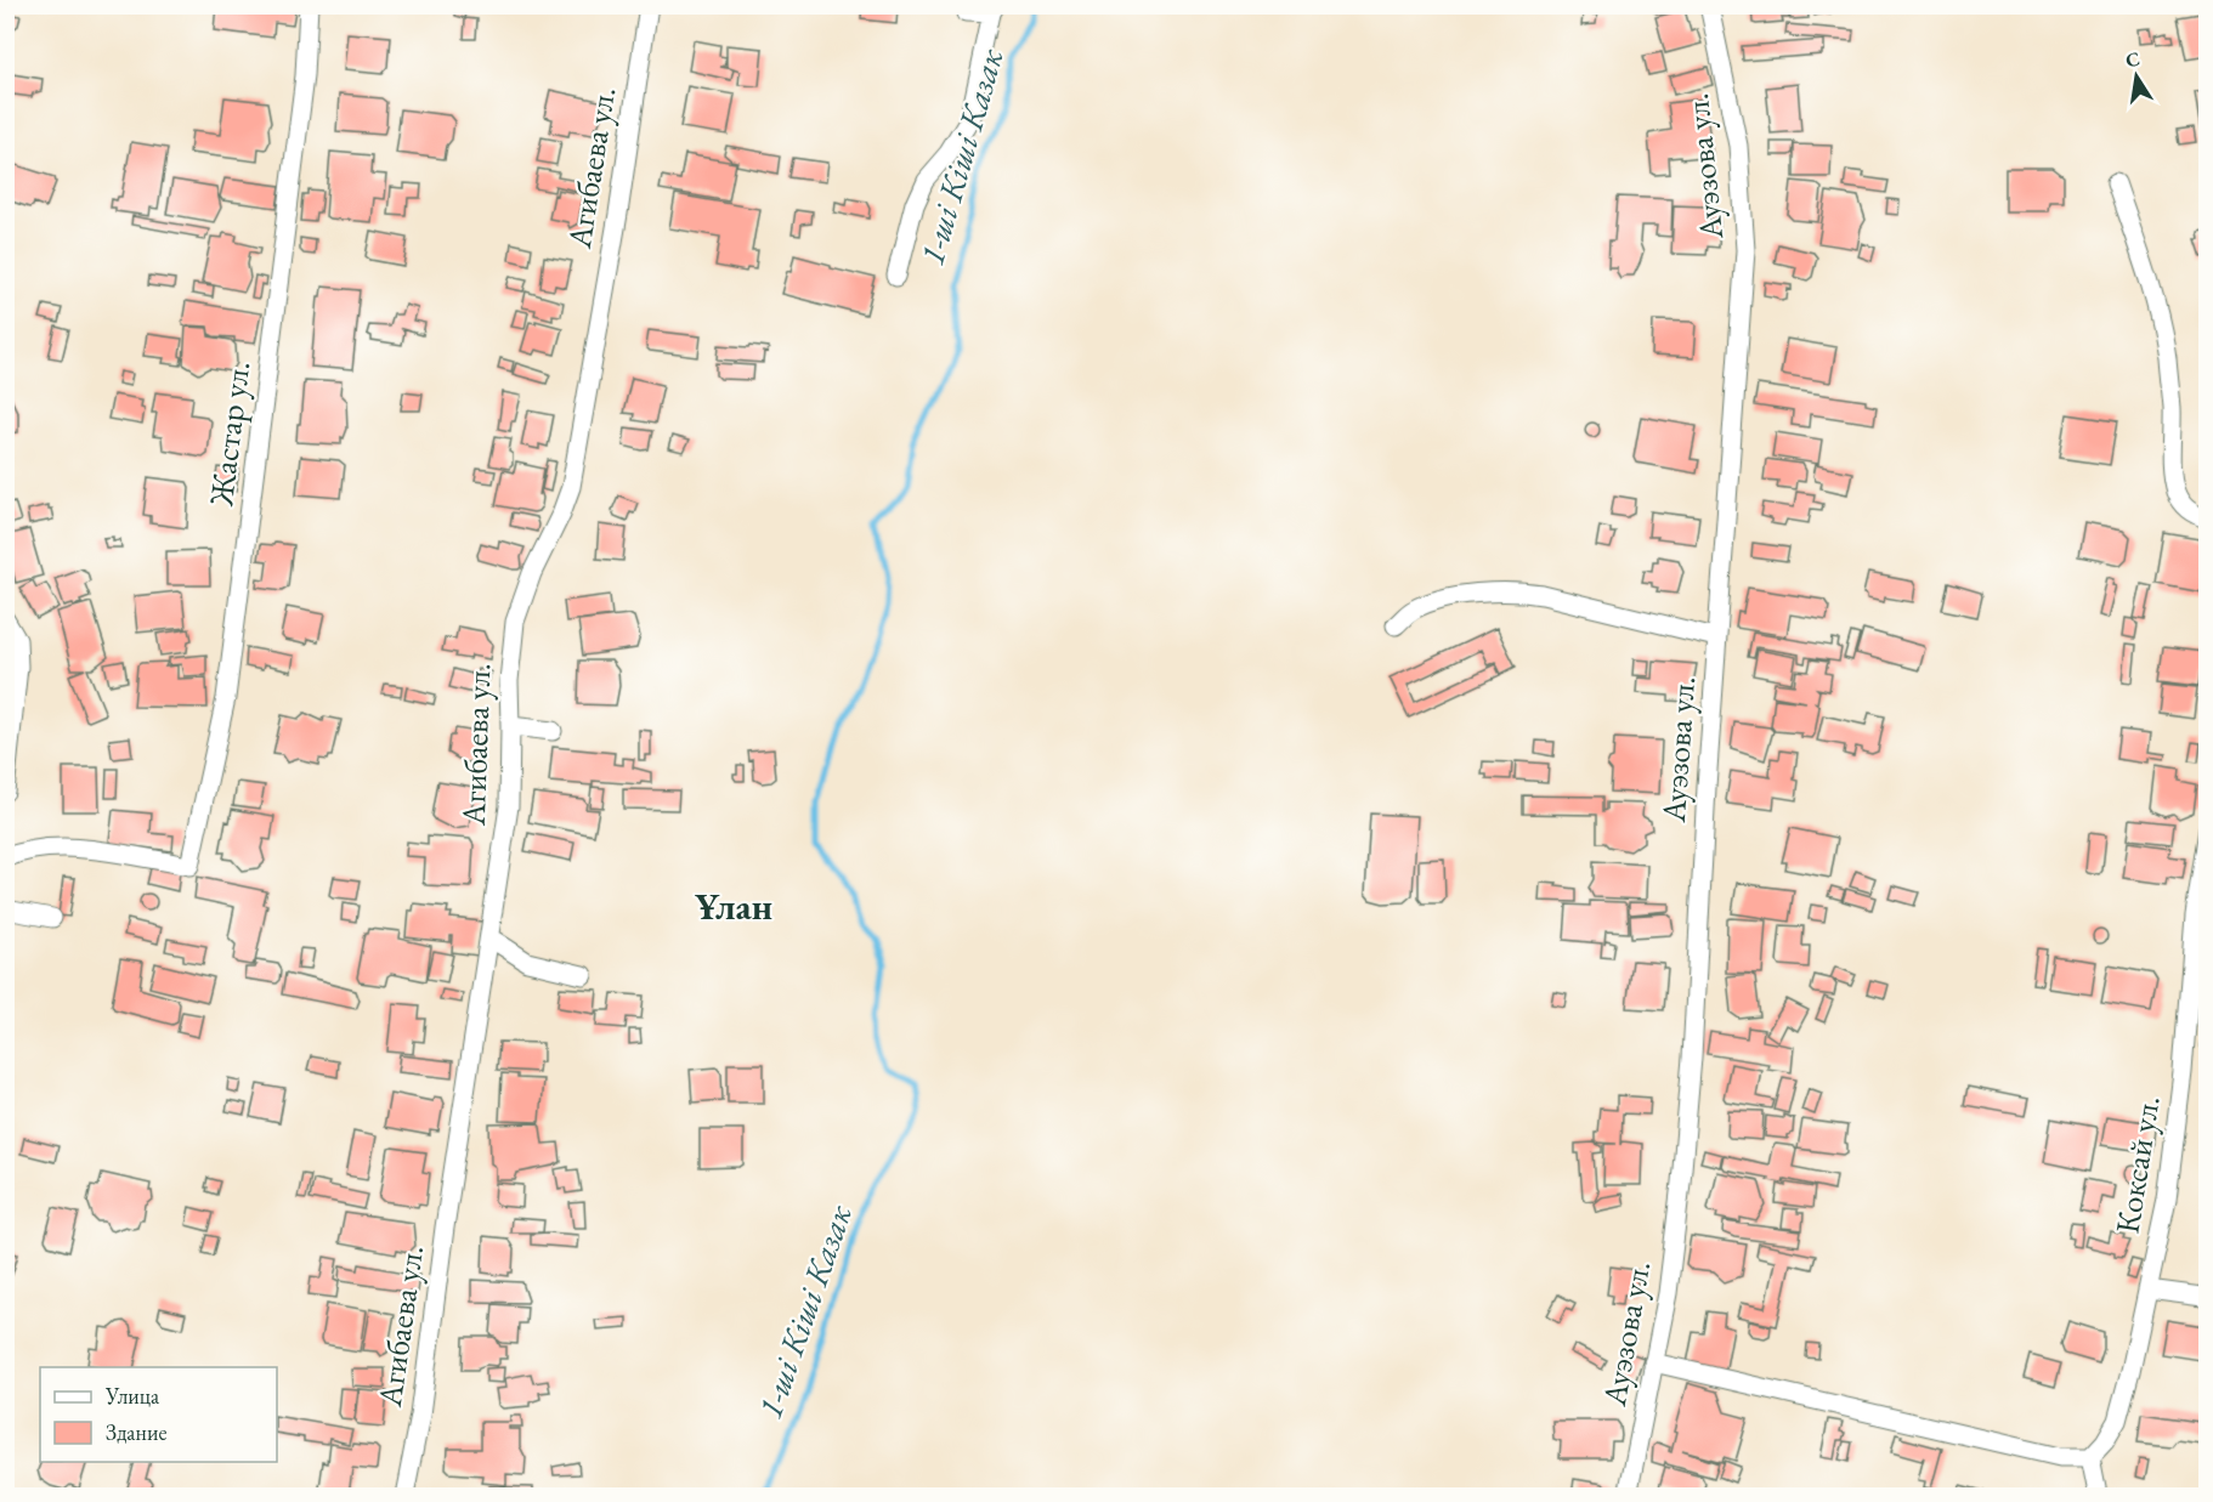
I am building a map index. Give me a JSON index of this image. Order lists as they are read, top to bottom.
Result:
{
  "streets": {
    "street": [
      "Ауэзова ул.",
      "Агибаева ул.",
      "Жастар ул.",
      "Коксай ул."
    ]
  },
  "districts": ["Ұлан"],
  "water": ["1-ші Кіші Казак"],
  "legend": ["Улица", "Здание"],
  "north": "top"
}
